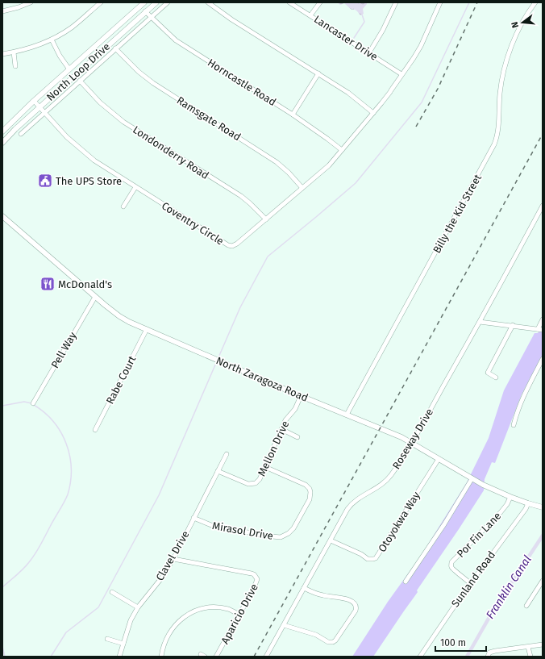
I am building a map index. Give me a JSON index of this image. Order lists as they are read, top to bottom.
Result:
{
  "streets": {
    "main road": ["North Loop Drive", "North Zaragoza Road"],
    "street": [
      "Lancaster Drive",
      "Horncastle Road",
      "Ramsgate Road",
      "Londonderry Road",
      "Billy the Kid Street",
      "Coventry Circle",
      "Pell Way",
      "Rabe Court",
      "Roseway Drive",
      "Mellon Drive",
      "Otoyokwa Way",
      "Mirasol Drive",
      "Por Fin Lane",
      "Clavel Drive",
      "Sunland Road",
      "Aparicio Drive"
    ]
  },
  "crossings": [
    ["Lancaster Drive", "Coventry Circle"],
    ["North Loop Drive", "Horncastle Road"],
    ["North Loop Drive", "Coventry Circle"],
    ["Horncastle Road", "Coventry Circle"],
    ["Ramsgate Road", "Coventry Circle"],
    ["Londonderry Road", "Coventry Circle"],
    ["Billy the Kid Street", "North Zaragoza Road"],
    ["Pell Way", "North Zaragoza Road"],
    ["North Zaragoza Road", "Rabe Court"],
    ["North Zaragoza Road", "Roseway Drive"],
    ["North Zaragoza Road", "Mellon Drive"],
    ["North Zaragoza Road", "Otoyokwa Way"],
    ["North Zaragoza Road", "Por Fin Lane"],
    ["North Zaragoza Road", "Sunland Road"],
    ["Roseway Drive", "Otoyokwa Way"],
    ["Mellon Drive", "Mirasol Drive"],
    ["Mellon Drive", "Clavel Drive"],
    ["Mirasol Drive", "Clavel Drive"],
    ["Por Fin Lane", "Sunland Road"],
    ["Clavel Drive", "Aparicio Drive"]
  ],
  "water": ["Franklin Canal"],
  "places": {
    "public building": ["The UPS Store"],
    "restaurant": ["McDonald's"]
  },
  "scale_bar": "100 m",
  "north": "left"
}
